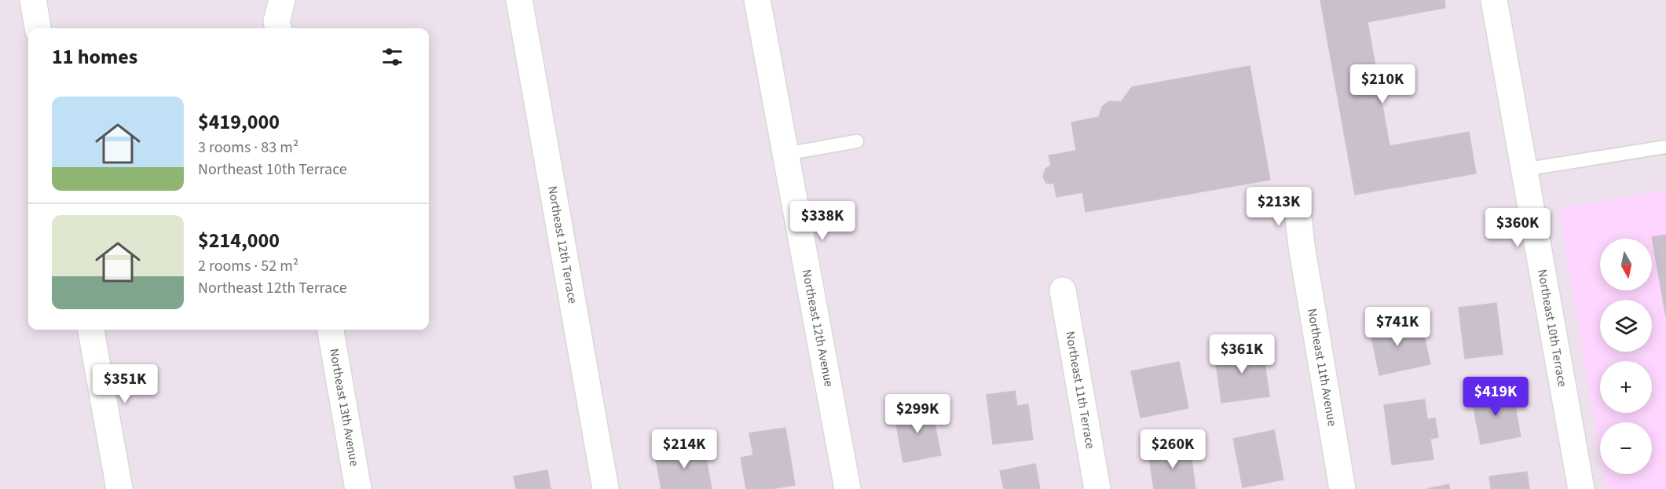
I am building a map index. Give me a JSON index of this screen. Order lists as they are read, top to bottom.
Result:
{
  "streets": {
    "street": [
      "Northeast 12th Terrace",
      "Northeast 12th Avenue",
      "Northeast 10th Terrace",
      "Northeast 11th Avenue",
      "Northeast 11th Terrace",
      "Northeast 13th Avenue"
    ]
  },
  "north": "bottom",
  "page": {
    "heading": "11 homes",
    "price": [
      "$210K",
      "$213K",
      "$338K",
      "$360K",
      "$741K",
      "$361K",
      "$351K",
      "$419K",
      "$299K",
      "$214K",
      "$260K"
    ],
    "list": [
      {
        "name": "$419,000",
        "note": "3 rooms · 83 m² · Northeast 10th Terrace"
      },
      {
        "name": "$214,000",
        "note": "2 rooms · 52 m² · Northeast 12th Terrace"
      }
    ],
    "map_buttons": ["+", "−"]
  }
}
